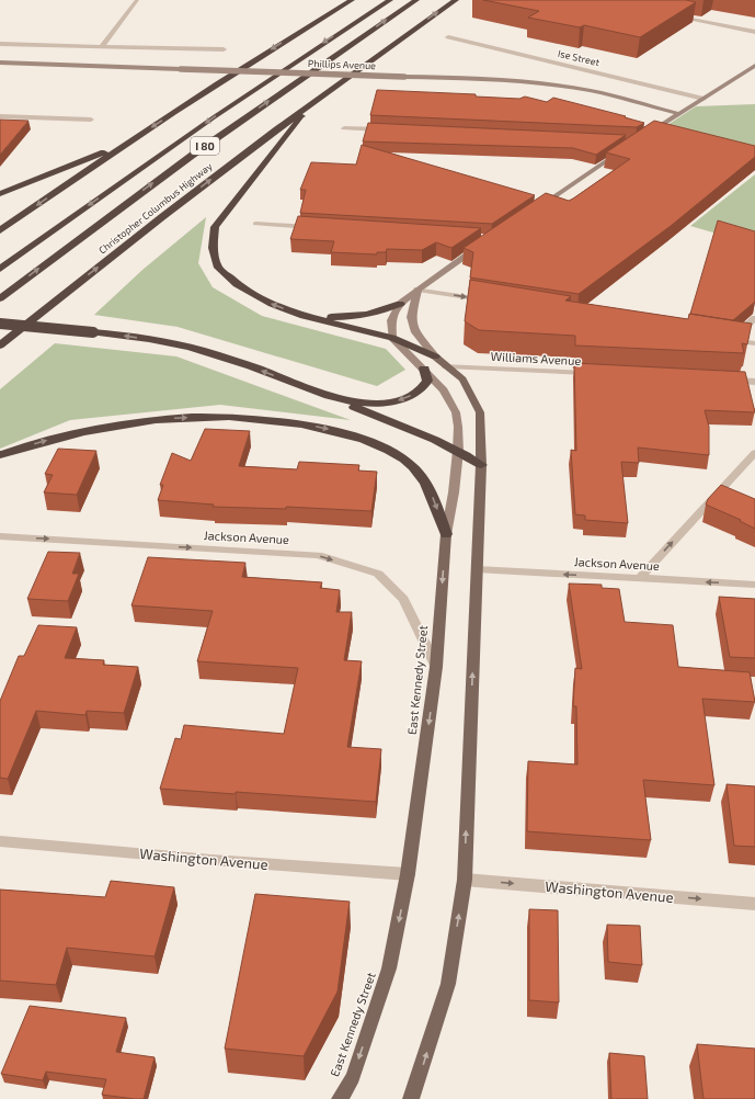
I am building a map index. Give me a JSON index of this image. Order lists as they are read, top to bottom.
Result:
{
  "streets": {
    "highway": ["I 80", "Christopher Columbus Highway"],
    "main road": ["East Kennedy Street"],
    "street": [
      "Ise Street",
      "Phillips Avenue",
      "Williams Avenue",
      "Jackson Avenue",
      "Washington Avenue"
    ]
  },
  "crossings": [
    ["Jackson Avenue", "East Kennedy Street"],
    ["East Kennedy Street", "Washington Avenue"]
  ],
  "one_way": ["East Kennedy Street", "Washington Avenue"]
}
